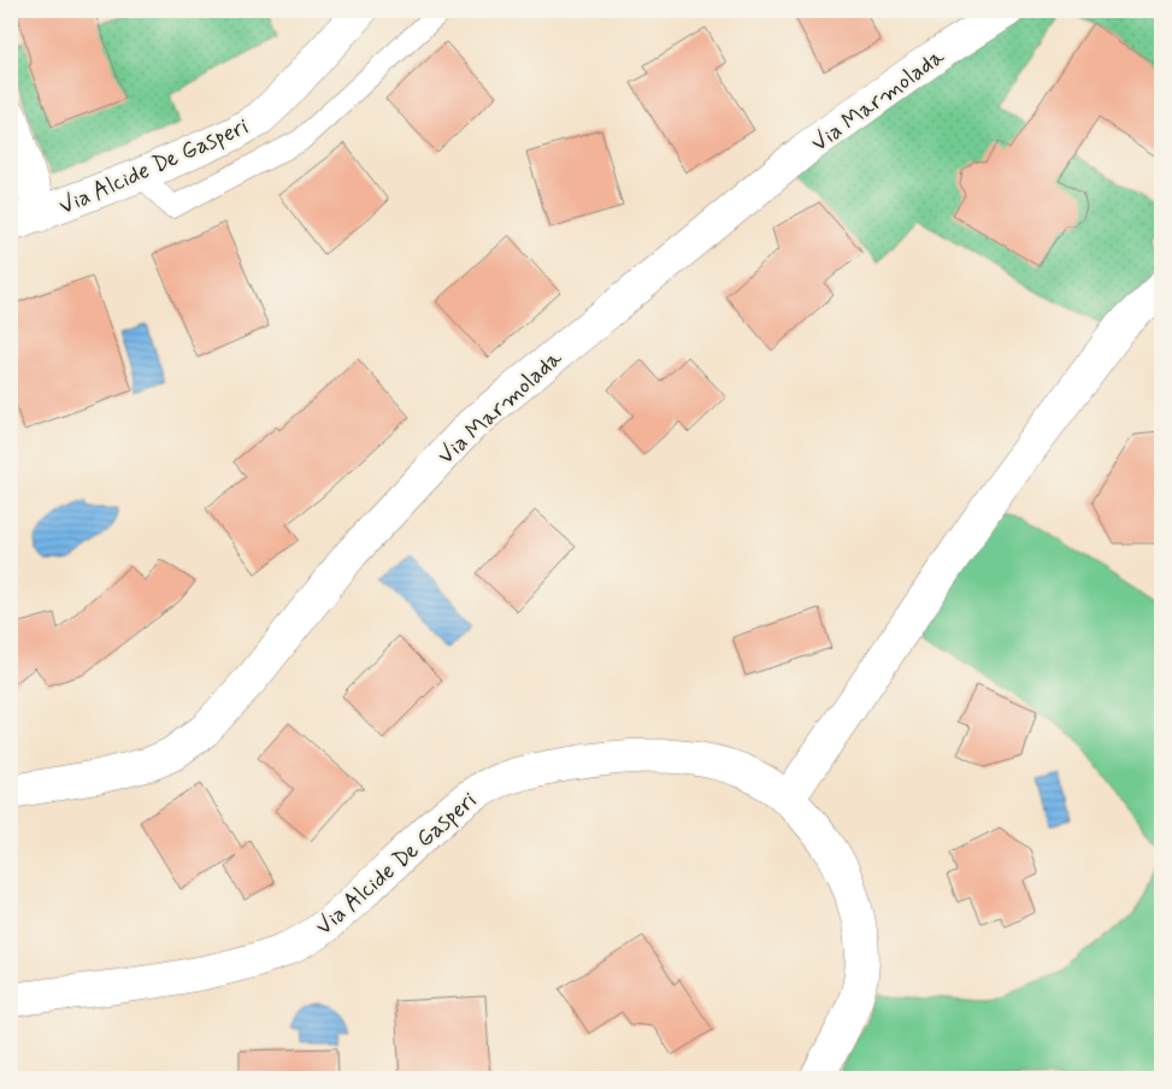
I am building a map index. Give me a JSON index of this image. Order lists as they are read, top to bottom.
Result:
{
  "streets": {
    "street": ["Via Marmolada", "Via Alcide De Gasperi"]
  }
}
